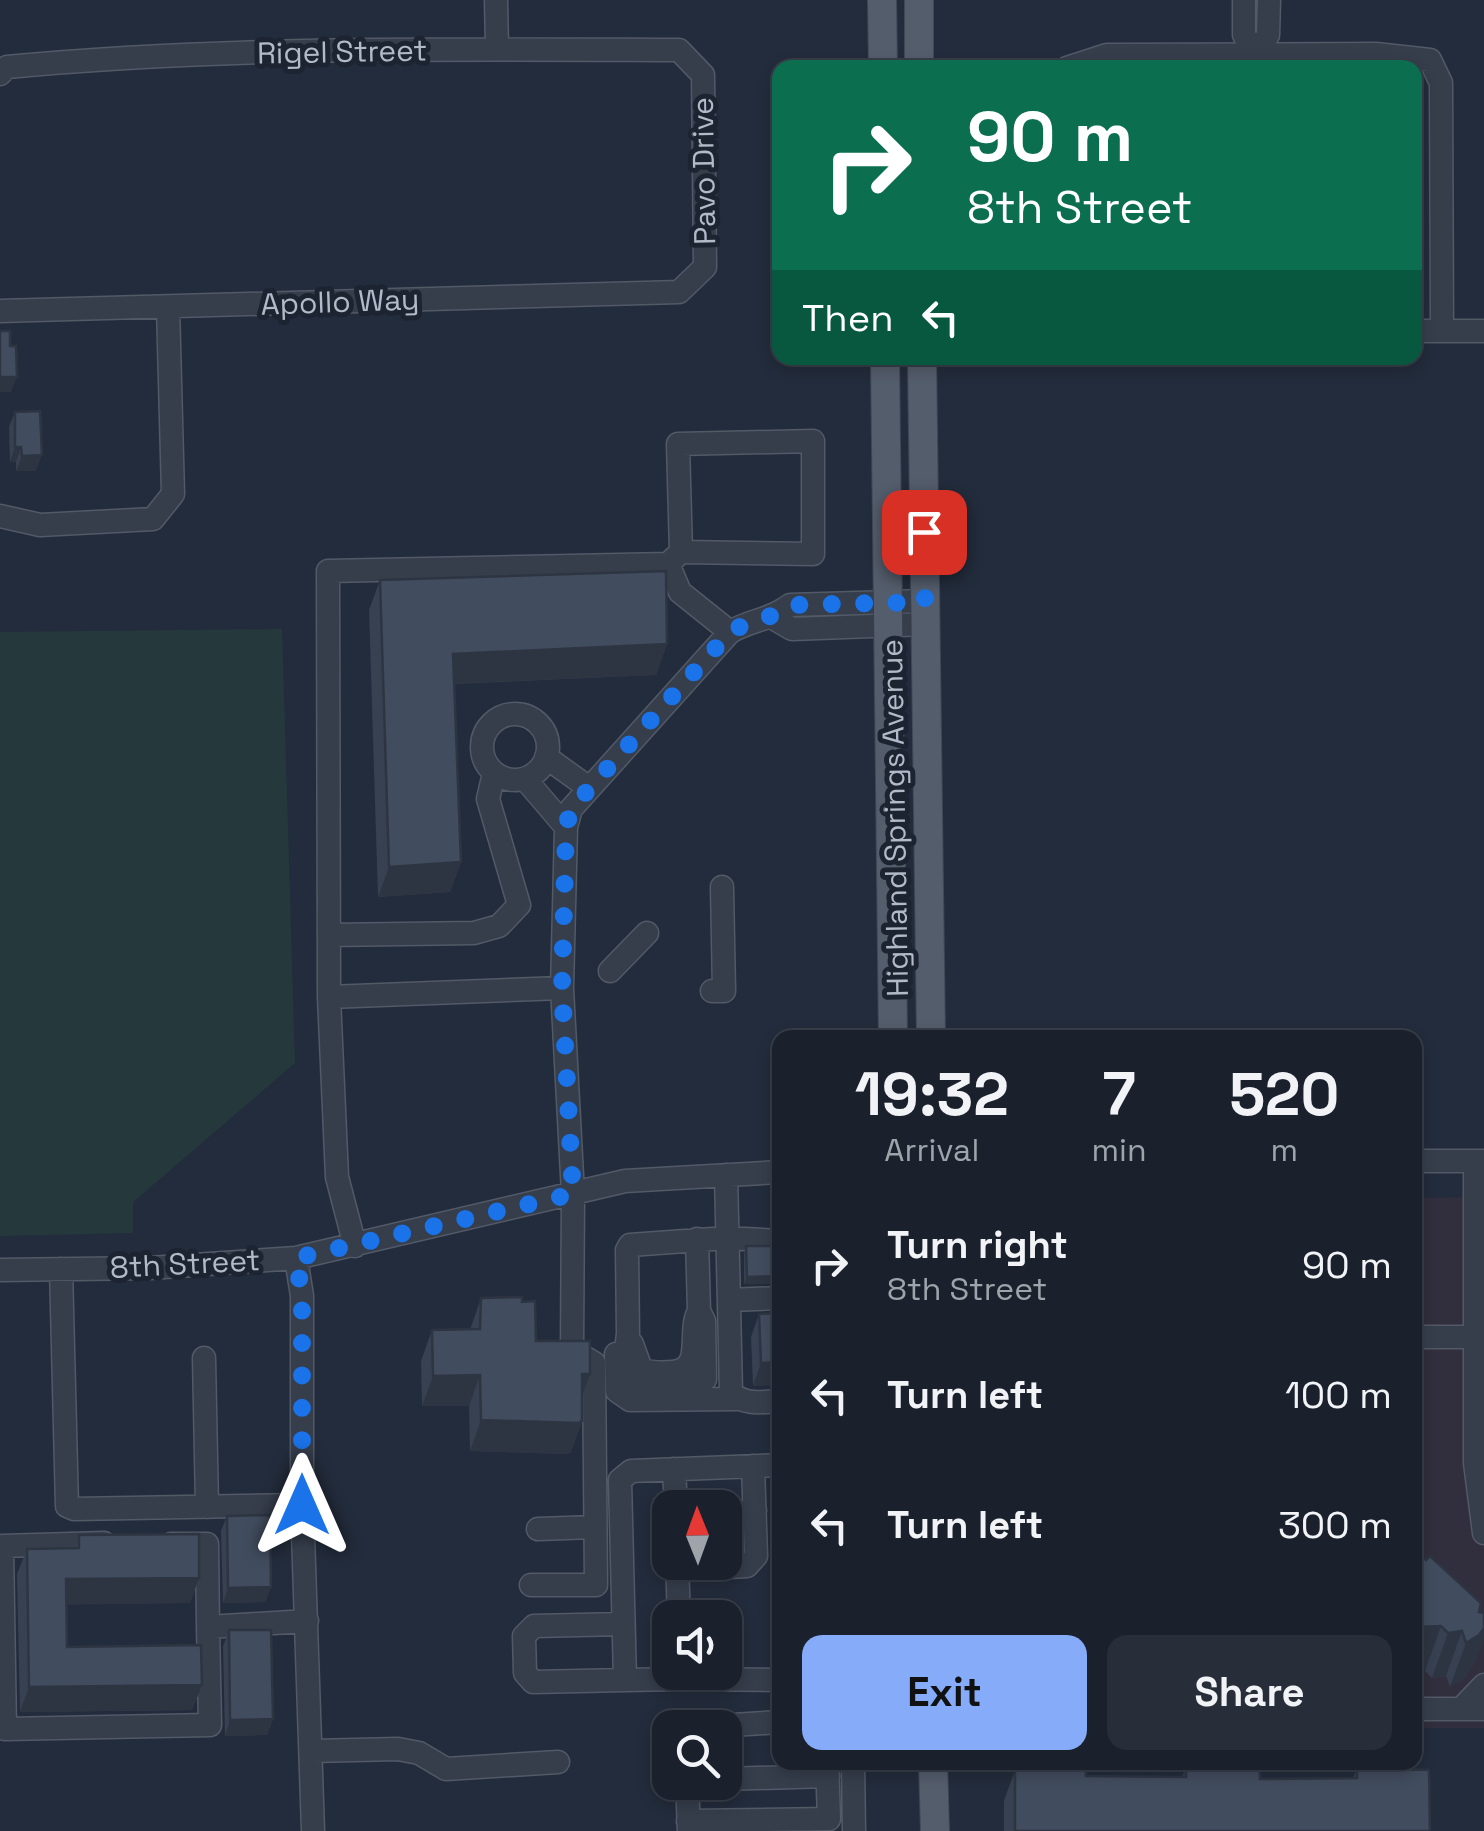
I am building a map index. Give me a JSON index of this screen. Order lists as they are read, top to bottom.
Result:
{
  "streets": {
    "main road": ["Highland Springs Avenue"],
    "street": [
      "Rigel Street",
      "Pavo Drive",
      "Apollo Way",
      "8th Street"
    ]
  },
  "crossings": [
    ["Rigel Street", "Pavo Drive"],
    ["Pavo Drive", "Apollo Way"]
  ],
  "north": "top",
  "page": {
    "turn": ["90 m", "8th Street"],
    "then": "Then",
    "eta": [
      "19:32",
      "Arrival",
      "7",
      "min",
      "520",
      "m"
    ],
    "list": [
      {
        "name": "Turn right",
        "note": "8th Street",
        "value": "90 m"
      },
      {
        "name": "Turn left",
        "value": "100 m"
      },
      {
        "name": "Turn left",
        "value": "300 m"
      }
    ],
    "buttons": ["Exit", "Share"]
  }
}
